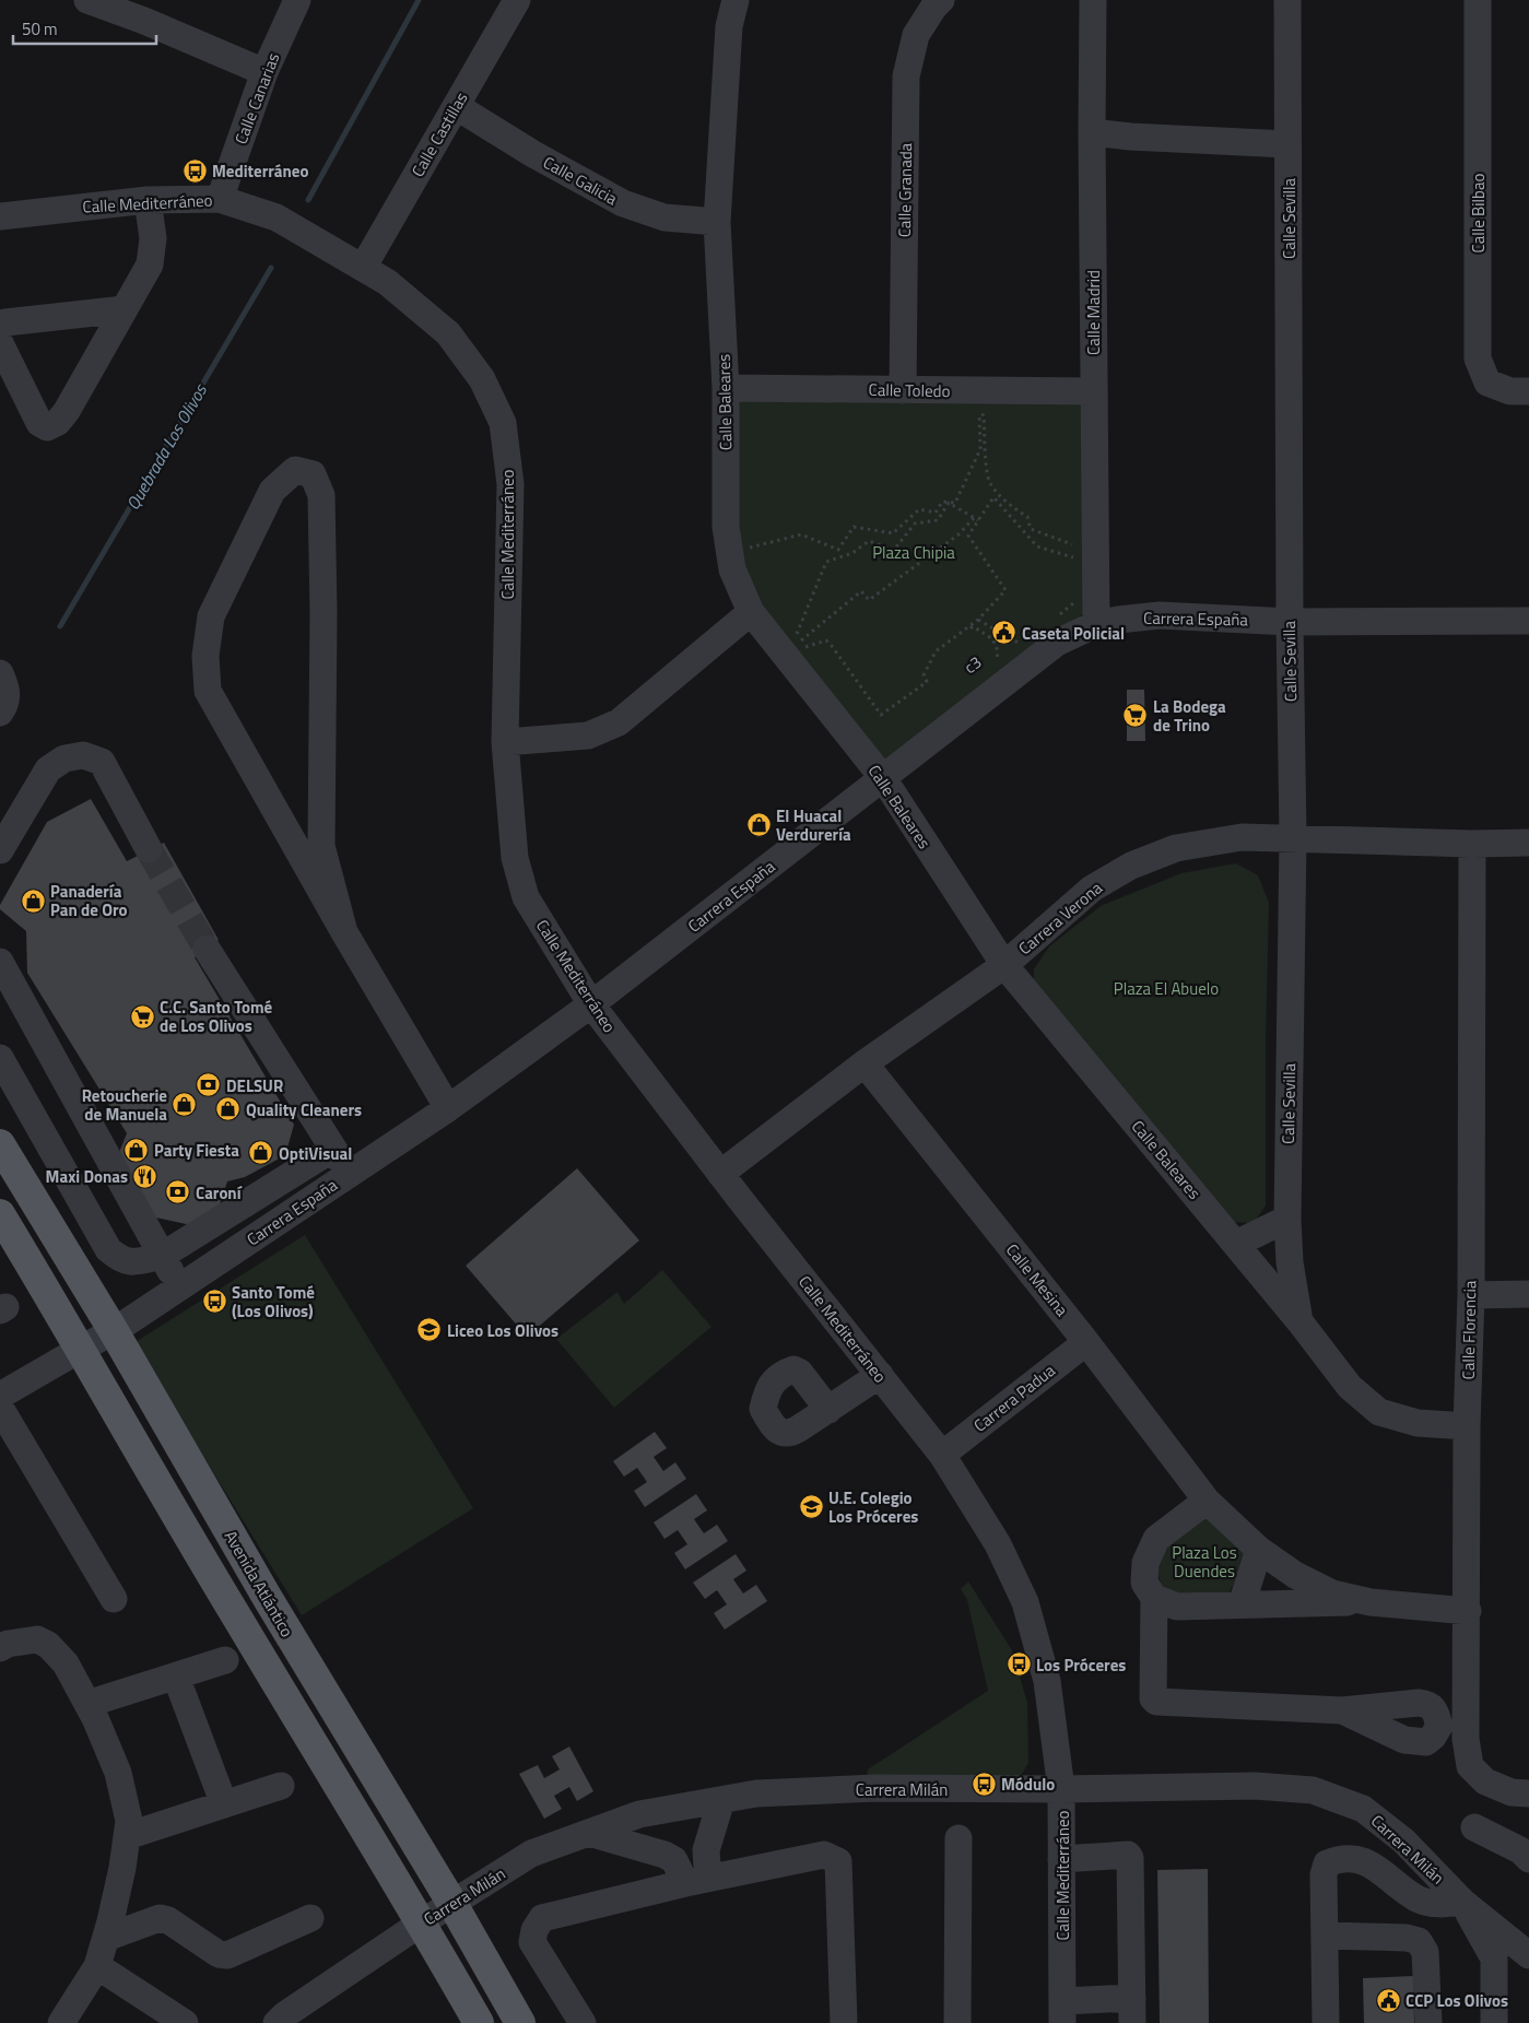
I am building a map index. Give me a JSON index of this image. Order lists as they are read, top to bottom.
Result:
{
  "streets": {
    "main road": ["Avenida Atlántico"],
    "street": [
      "Calle Canarias",
      "Calle Castillas",
      "Calle Galicia",
      "Calle Granada",
      "Calle Mediterráneo",
      "Calle Bilbao",
      "Calle Sevilla",
      "Calle Madrid",
      "Calle Toledo",
      "Calle Baleares",
      "Carrera España",
      "Carrera Verona",
      "Calle Mesina",
      "Calle Florencia",
      "Carrera Padua",
      "Carrera Milán"
    ],
    "path": ["c3"]
  },
  "crossings": [
    ["Calle Canarias", "Calle Mediterráneo"],
    ["Calle Castillas", "Calle Galicia"],
    ["Calle Castillas", "Calle Mediterráneo"],
    ["Calle Galicia", "Calle Baleares"],
    ["Calle Granada", "Calle Toledo"],
    ["Calle Mediterráneo", "Carrera España"],
    ["Calle Mediterráneo", "Carrera Verona"],
    ["Calle Mediterráneo", "Carrera Padua"],
    ["Calle Mediterráneo", "Carrera Milán"],
    ["Calle Sevilla", "Calle Baleares"],
    ["Calle Sevilla", "Carrera España"],
    ["Calle Sevilla", "Carrera Verona"],
    ["Calle Madrid", "Calle Toledo"],
    ["Calle Madrid", "Carrera España"],
    ["Calle Toledo", "Calle Baleares"],
    ["Calle Baleares", "Carrera España"],
    ["Calle Baleares", "Carrera Verona"],
    ["Calle Baleares", "Calle Florencia"],
    ["Carrera España", "Avenida Atlántico"],
    ["Carrera Verona", "Calle Mesina"],
    ["Carrera Verona", "Calle Florencia"],
    ["Calle Mesina", "Calle Florencia"],
    ["Calle Mesina", "Carrera Padua"],
    ["Avenida Atlántico", "Carrera Milán"]
  ],
  "water": ["Quebrada Los Olivos"],
  "parks": ["Plaza Chipia", "Plaza El Abuelo", "Plaza Los Duendes"],
  "places": {
    "bus stop": [
      "Mediterráneo",
      "Santo Tomé (Los Olivos)",
      "Los Próceres",
      "Módulo"
    ],
    "public building": ["Caseta Policial", "CCP Los Olivos"],
    "supermarket": ["La Bodega de Trino", "C.C. Santo Tomé de Los Olivos"],
    "shop": [
      "El Huacal Verdurería",
      "Panadería Pan de Oro",
      "Retoucherie de Manuela",
      "Quality Cleaners",
      "Party Fiesta",
      "OptiVisual"
    ],
    "bank": ["DELSUR", "Caroní"],
    "restaurant": ["Maxi Donas"],
    "school or university": ["Liceo Los Olivos", "U.E. Colegio Los Próceres"]
  },
  "scale_bar": "50 m"
}
